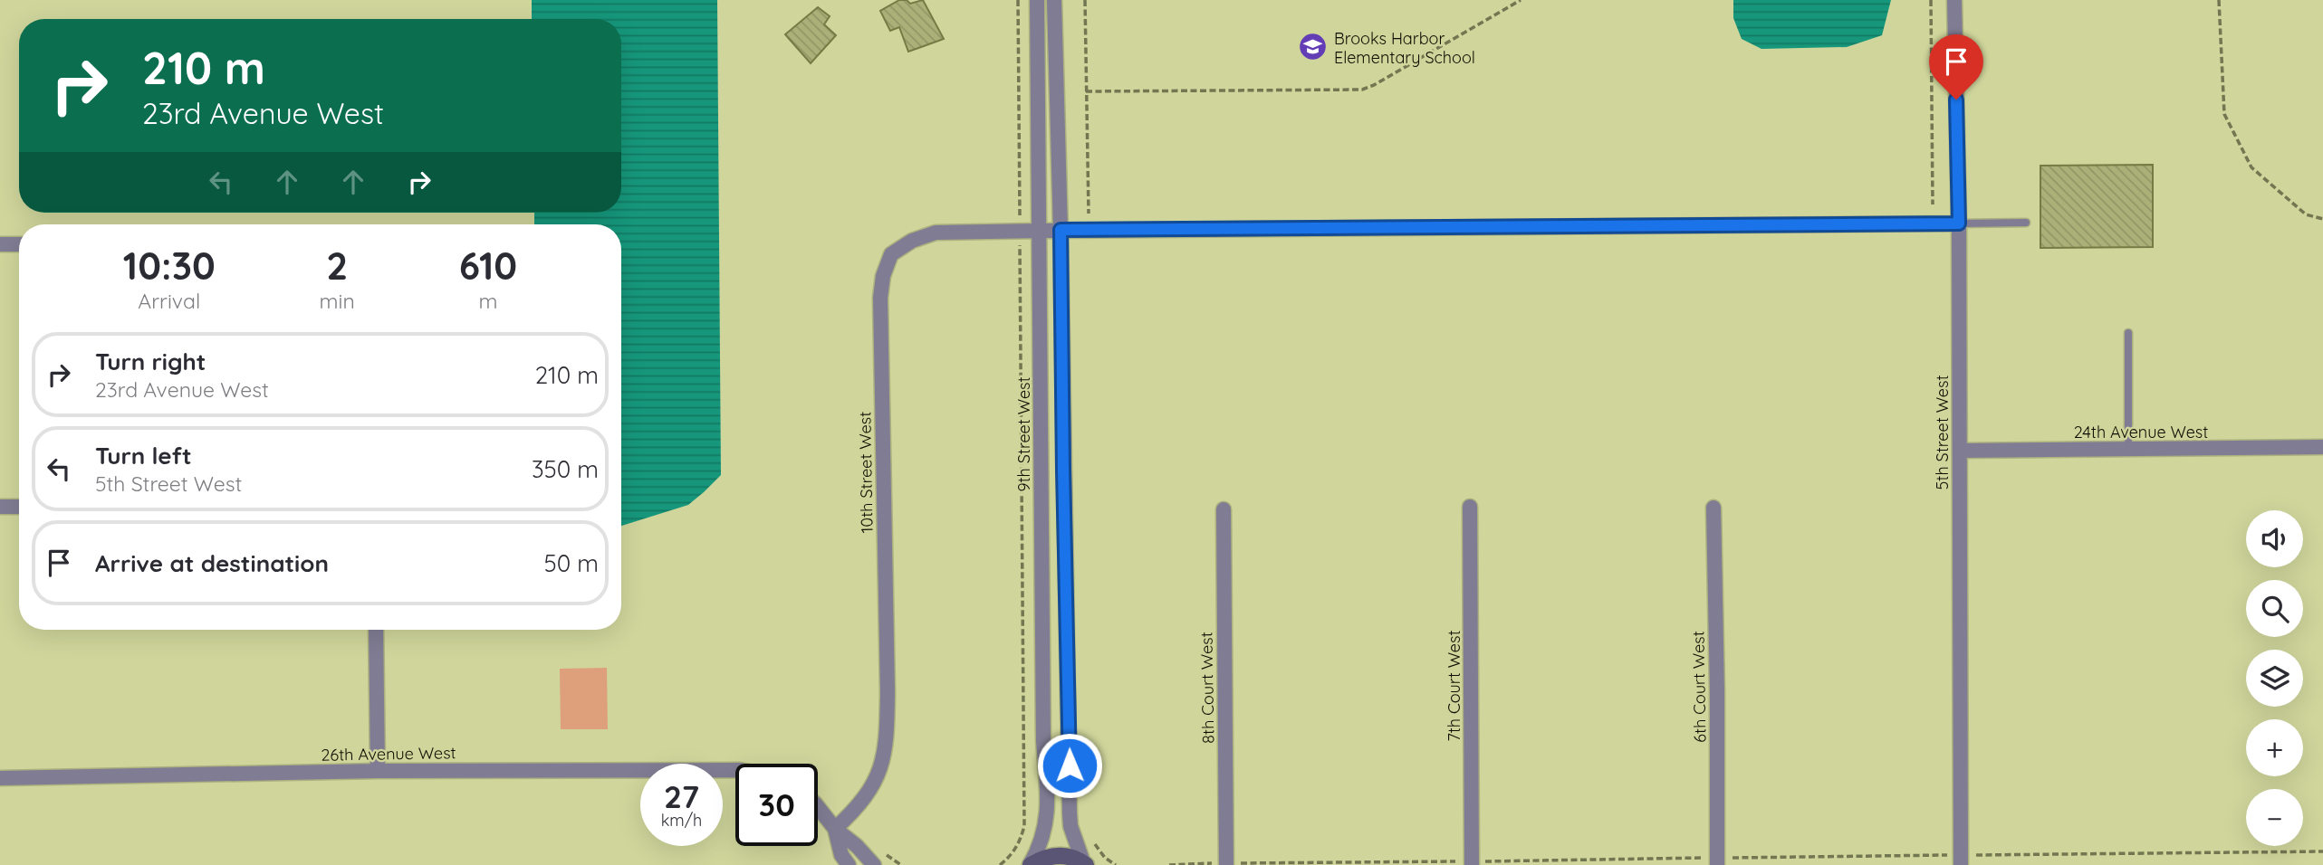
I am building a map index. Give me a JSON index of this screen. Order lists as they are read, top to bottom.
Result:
{
  "streets": {
    "street": [
      "24th Avenue West",
      "5th Street West",
      "9th Street West",
      "10th Street West",
      "7th Court West",
      "6th Court West",
      "8th Court West",
      "26th Avenue West"
    ]
  },
  "crossings": [
    ["24th Avenue West", "5th Street West"],
    ["5th Street West", "10th Street West"],
    ["9th Street West", "10th Street West"]
  ],
  "places": {
    "school or university": ["Brooks Harbor Elementary School"]
  },
  "page": {
    "turn": ["210 m", "23rd Avenue West"],
    "eta": [
      "10:30",
      "Arrival",
      "2",
      "min",
      "610",
      "m"
    ],
    "list": [
      {
        "name": "Turn right",
        "note": "23rd Avenue West",
        "value": "210 m"
      },
      {
        "name": "Turn left",
        "note": "5th Street West",
        "value": "350 m"
      },
      {
        "name": "Arrive at destination",
        "value": "50 m"
      }
    ],
    "map_buttons": ["+", "−"],
    "speed": "27 km/h",
    "limit": "30"
  }
}
